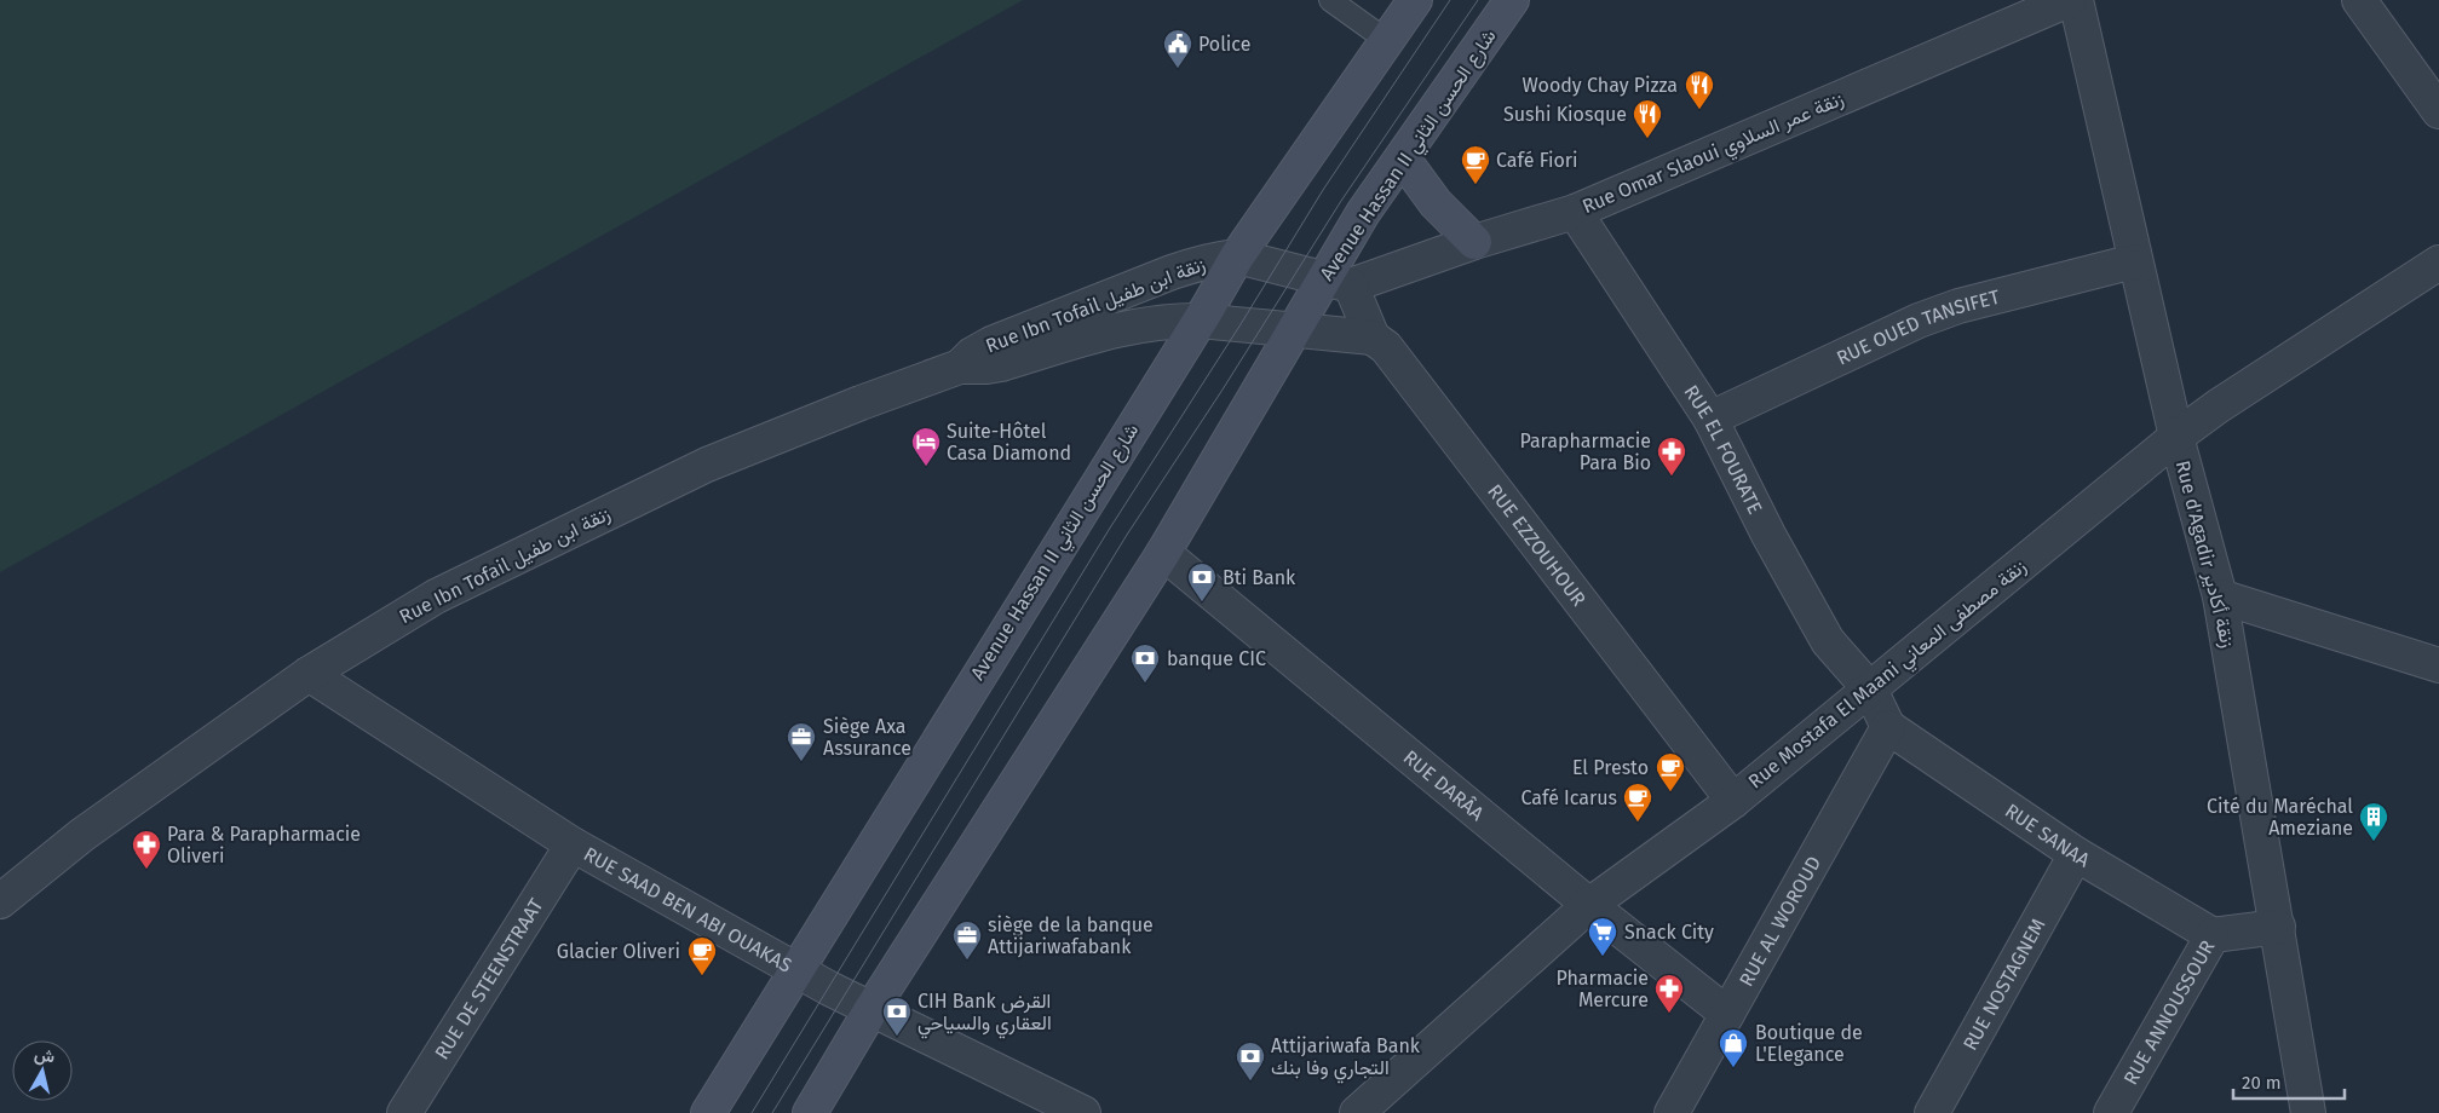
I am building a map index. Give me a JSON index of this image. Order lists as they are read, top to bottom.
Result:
{
  "streets": {
    "main road": ["Avenue Hassan II شارع الحسن الثاني"],
    "street": [
      "Rue Omar Slaoui زنقة عمر السلاوي",
      "Rue Ibn Tofail زنقة ابن طفيل",
      "RUE OUED TANSIFET",
      "RUE EL FOURATE",
      "RUE EZZOUHOUR",
      "Rue d'Agadir زنقة أكادير",
      "Rue Mostafa El Maani زنقة مصطفى المعاني",
      "RUE DARÂA",
      "RUE SANAA",
      "RUE SAAD BEN ABI OUAKAS",
      "RUE AL WOROUD",
      "RUE DE STEENSTRAAT",
      "RUE NOSTAGNEM",
      "RUE ANNOUSSOUR"
    ]
  },
  "crossings": [
    ["Rue Omar Slaoui زنقة عمر السلاوي", "Avenue Hassan II شارع الحسن الثاني"],
    ["Rue Omar Slaoui زنقة عمر السلاوي", "RUE EL FOURATE"],
    ["Rue Omar Slaoui زنقة عمر السلاوي", "RUE EZZOUHOUR"],
    ["Avenue Hassan II شارع الحسن الثاني", "Rue Ibn Tofail زنقة ابن طفيل"],
    ["Avenue Hassan II شارع الحسن الثاني", "RUE EZZOUHOUR"],
    ["Avenue Hassan II شارع الحسن الثاني", "RUE DARÂA"],
    ["Avenue Hassan II شارع الحسن الثاني", "RUE SAAD BEN ABI OUAKAS"],
    ["Rue Ibn Tofail زنقة ابن طفيل", "RUE EZZOUHOUR"],
    ["Rue Ibn Tofail زنقة ابن طفيل", "RUE SAAD BEN ABI OUAKAS"],
    ["RUE OUED TANSIFET", "RUE EL FOURATE"],
    ["RUE OUED TANSIFET", "Rue d'Agadir زنقة أكادير"],
    ["RUE EL FOURATE", "Rue Mostafa El Maani زنقة مصطفى المعاني"],
    ["RUE EL FOURATE", "RUE SANAA"],
    ["RUE EL FOURATE", "RUE AL WOROUD"],
    ["RUE EZZOUHOUR", "Rue Mostafa El Maani زنقة مصطفى المعاني"],
    ["Rue d'Agadir زنقة أكادير", "Rue Mostafa El Maani زنقة مصطفى المعاني"],
    ["Rue d'Agadir زنقة أكادير", "RUE ANNOUSSOUR"],
    ["Rue Mostafa El Maani زنقة مصطفى المعاني", "RUE DARÂA"],
    ["RUE DARÂA", "RUE AL WOROUD"],
    ["RUE SANAA", "RUE AL WOROUD"],
    ["RUE SANAA", "RUE NOSTAGNEM"],
    ["RUE SANAA", "RUE ANNOUSSOUR"],
    ["RUE SAAD BEN ABI OUAKAS", "RUE DE STEENSTRAAT"]
  ],
  "places": {
    "public building": ["Police"],
    "restaurant": ["Woody Chay Pizza", "Sushi Kiosque"],
    "cafe": [
      "Café Fiori",
      "El Presto",
      "Café Icarus",
      "Glacier Oliveri"
    ],
    "hotel": ["Suite-Hôtel Casa Diamond"],
    "pharmacy": ["Parapharmacie Para Bio", "Para & Parapharmacie Oliveri", "Pharmacie Mercure"],
    "bank": [
      "Bti Bank",
      "banque CIC",
      "CIH Bank القرض العقاري والسياحي",
      "Attijariwafa Bank التجاري وفا بنك"
    ],
    "office": ["Siège Axa Assurance", "siège de la banque Attijariwafabank"],
    "building": ["Cité du Maréchal Ameziane"],
    "supermarket": ["Snack City"],
    "shop": ["Boutique de L'Elegance"]
  },
  "scale_bar": "20 m",
  "north": "top"
}
